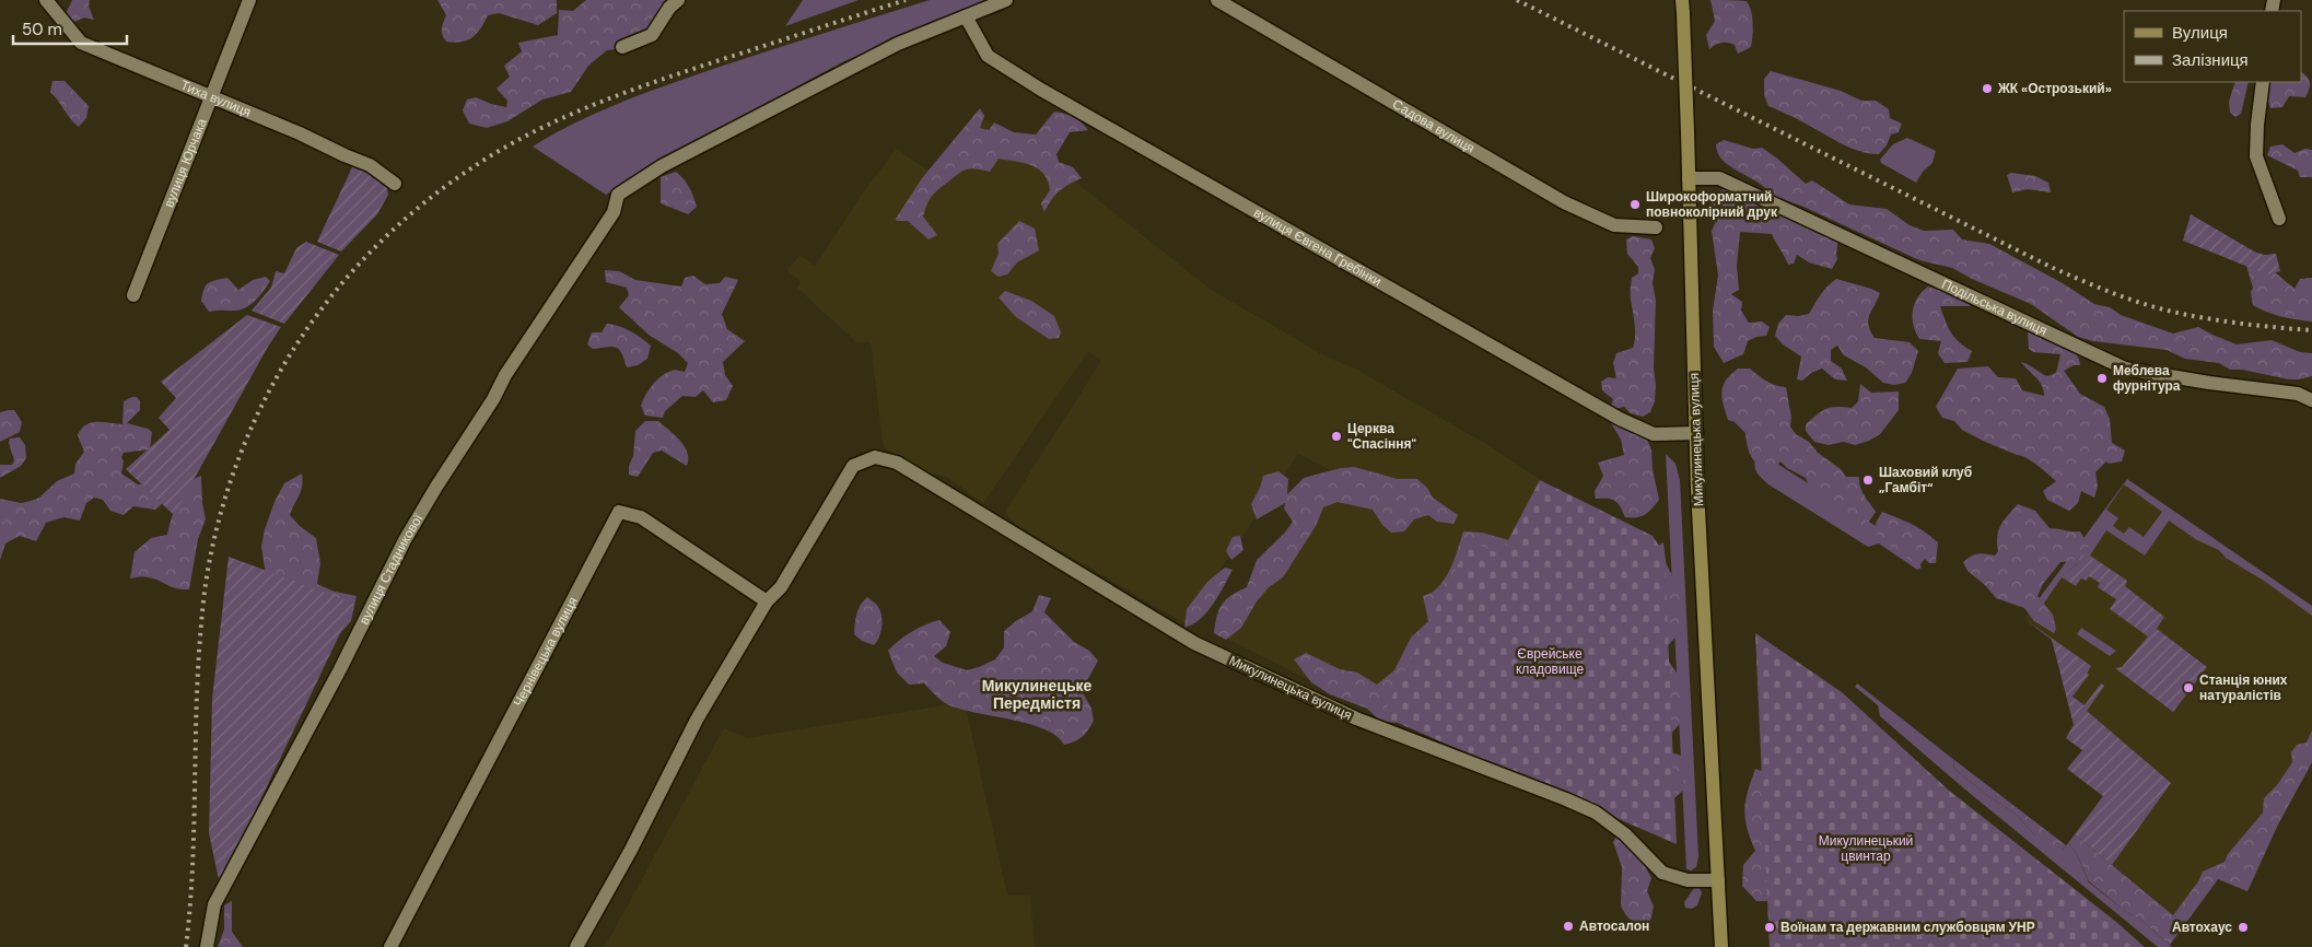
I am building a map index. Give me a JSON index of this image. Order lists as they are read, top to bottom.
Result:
{
  "streets": {
    "main road": ["Микулинецька вулиця"],
    "street": [
      "Тиха вулиця",
      "Садова вулиця",
      "вулиця Юрчака",
      "вулиця Євгена Гребінки",
      "Подільська вулиця",
      "вулиця Стадникової",
      "Чернівецька вулиця"
    ]
  },
  "crossings": [
    ["Тиха вулиця", "вулиця Юрчака"],
    ["вулиця Євгена Гребінки", "Микулинецька вулиця"],
    ["вулиця Євгена Гребінки", "вулиця Стадникової"],
    ["Подільська вулиця", "Микулинецька вулиця"],
    ["Микулинецька вулиця", "Чернівецька вулиця"]
  ],
  "districts": ["Микулинецьке Передмістя"],
  "parks": ["Єврейське кладовище", "Микулинецький цвинтар"],
  "places": [
    "ЖК «Острозький»",
    "Широкоформатний повноколірний друк",
    "Меблева фурнітура",
    "Церква \"Спасіння\"",
    "Шаховий клуб „Гамбіт“",
    "Станція юних натуралістів",
    "Автосалон",
    "Воїнам та державним службовцям УНР",
    "Автохаус"
  ],
  "legend": ["Вулиця", "Залізниця"],
  "scale_bar": "50 m"
}
